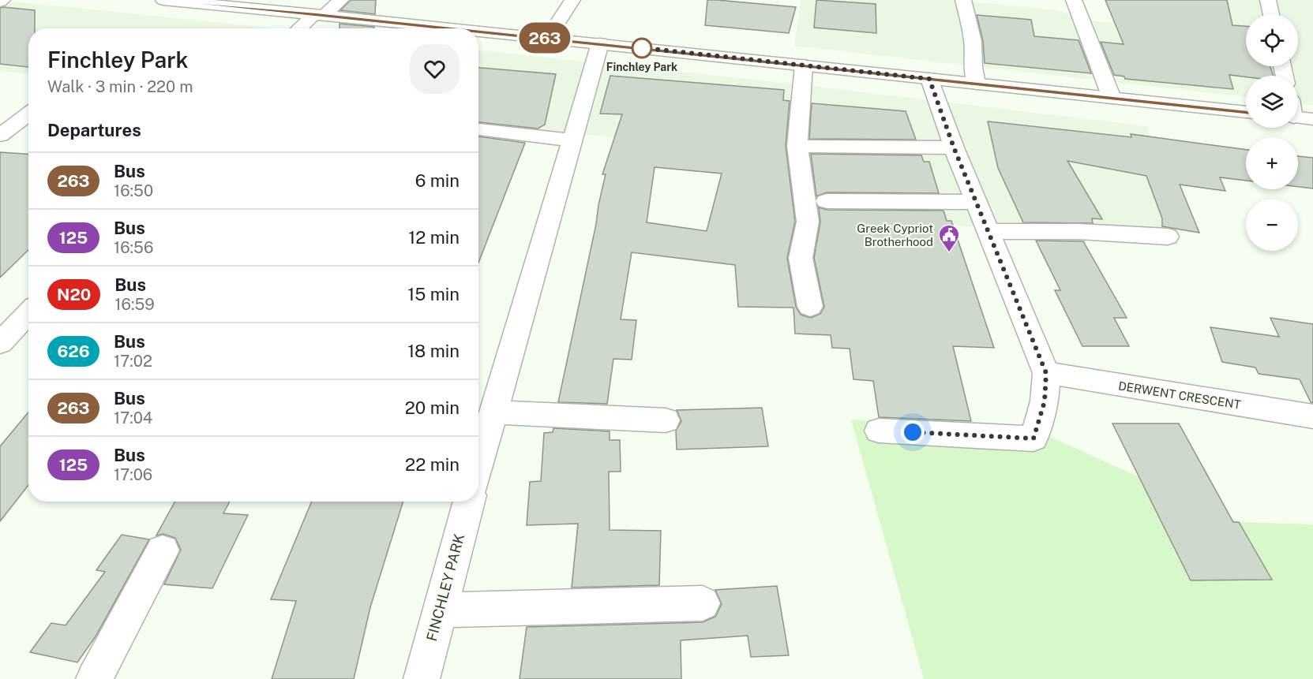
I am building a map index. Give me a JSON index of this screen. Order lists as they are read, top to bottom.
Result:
{
  "streets": {
    "street": ["DERWENT CRESCENT", "FINCHLEY PARK"]
  },
  "places": {
    "other": ["Finchley Park"],
    "public building": ["Greek Cypriot Brotherhood"]
  },
  "lines": ["bus line 263"],
  "page": {
    "on_map": "263",
    "map_buttons": ["+", "−"],
    "heading": [
      ["Finchley Park", "Walk · 3 min · 220 m"],
      "Departures"
    ],
    "list": [
      {
        "mark": "263",
        "name": "Bus",
        "note": "16:50",
        "value": "6 min"
      },
      {
        "mark": "125",
        "name": "Bus",
        "note": "16:56",
        "value": "12 min"
      },
      {
        "mark": "N20",
        "name": "Bus",
        "note": "16:59",
        "value": "15 min"
      },
      {
        "mark": "626",
        "name": "Bus",
        "note": "17:02",
        "value": "18 min"
      },
      {
        "mark": "263",
        "name": "Bus",
        "note": "17:04",
        "value": "20 min"
      },
      {
        "mark": "125",
        "name": "Bus",
        "note": "17:06",
        "value": "22 min"
      }
    ]
  }
}
